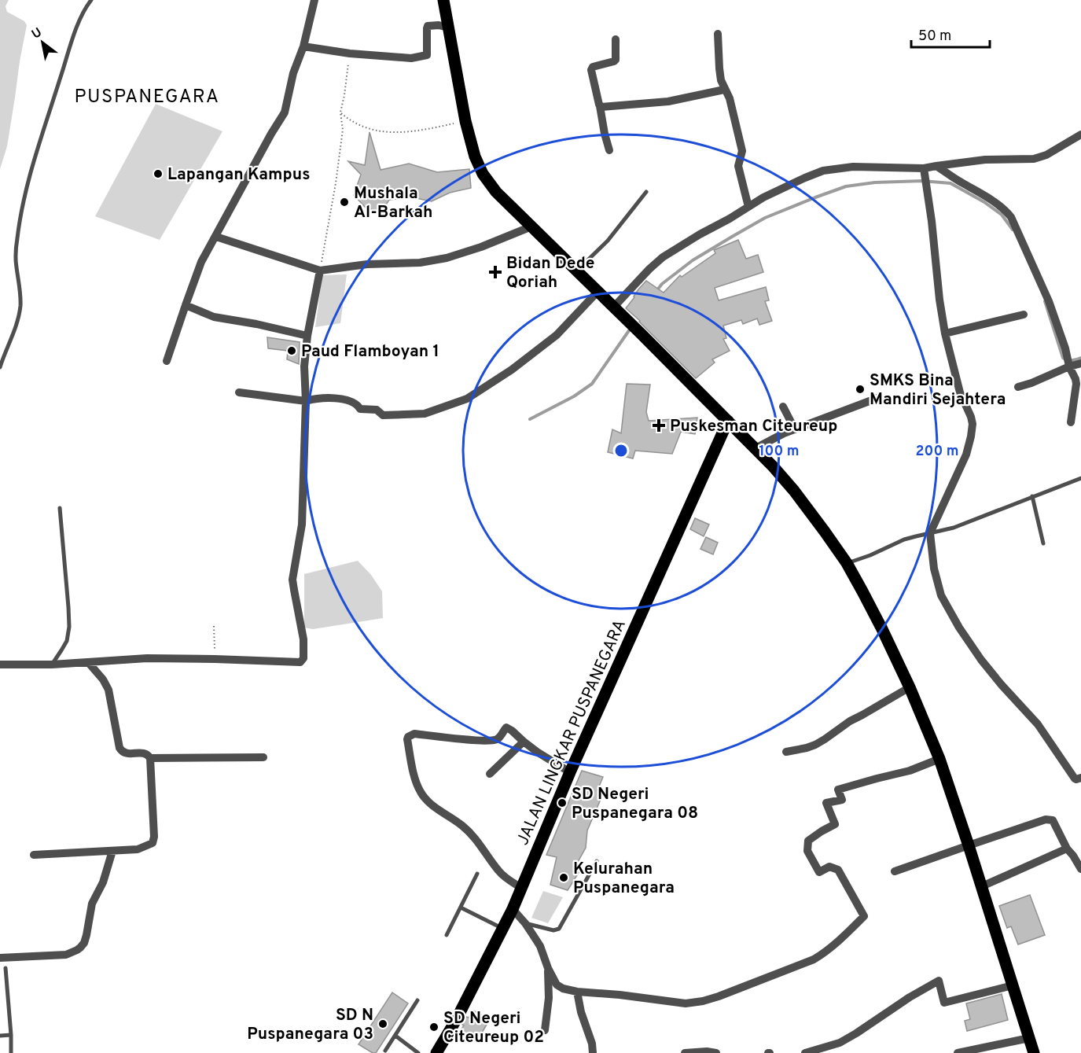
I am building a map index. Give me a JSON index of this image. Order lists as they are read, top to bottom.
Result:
{
  "streets": {
    "main road": ["JALAN LINGKAR PUSPANEGARA"]
  },
  "districts": ["PUSPANEGARA"],
  "places": {
    "other": [
      "Lapangan Kampus",
      "Mushala Al-Barkah",
      "Paud Flamboyan 1",
      "SMKS Bina Mandiri Sejahtera",
      "SD Negeri Puspanegara 08",
      "Kelurahan Puspanegara",
      "SD N Puspanegara 03",
      "SD Negeri Citeureup 02"
    ],
    "health": ["Bidan Dede Qoriah", "Puskesman Citeureup"]
  },
  "scale_bar": "50 m",
  "north": "top left",
  "rings": ["100 m", "200 m"]
}
